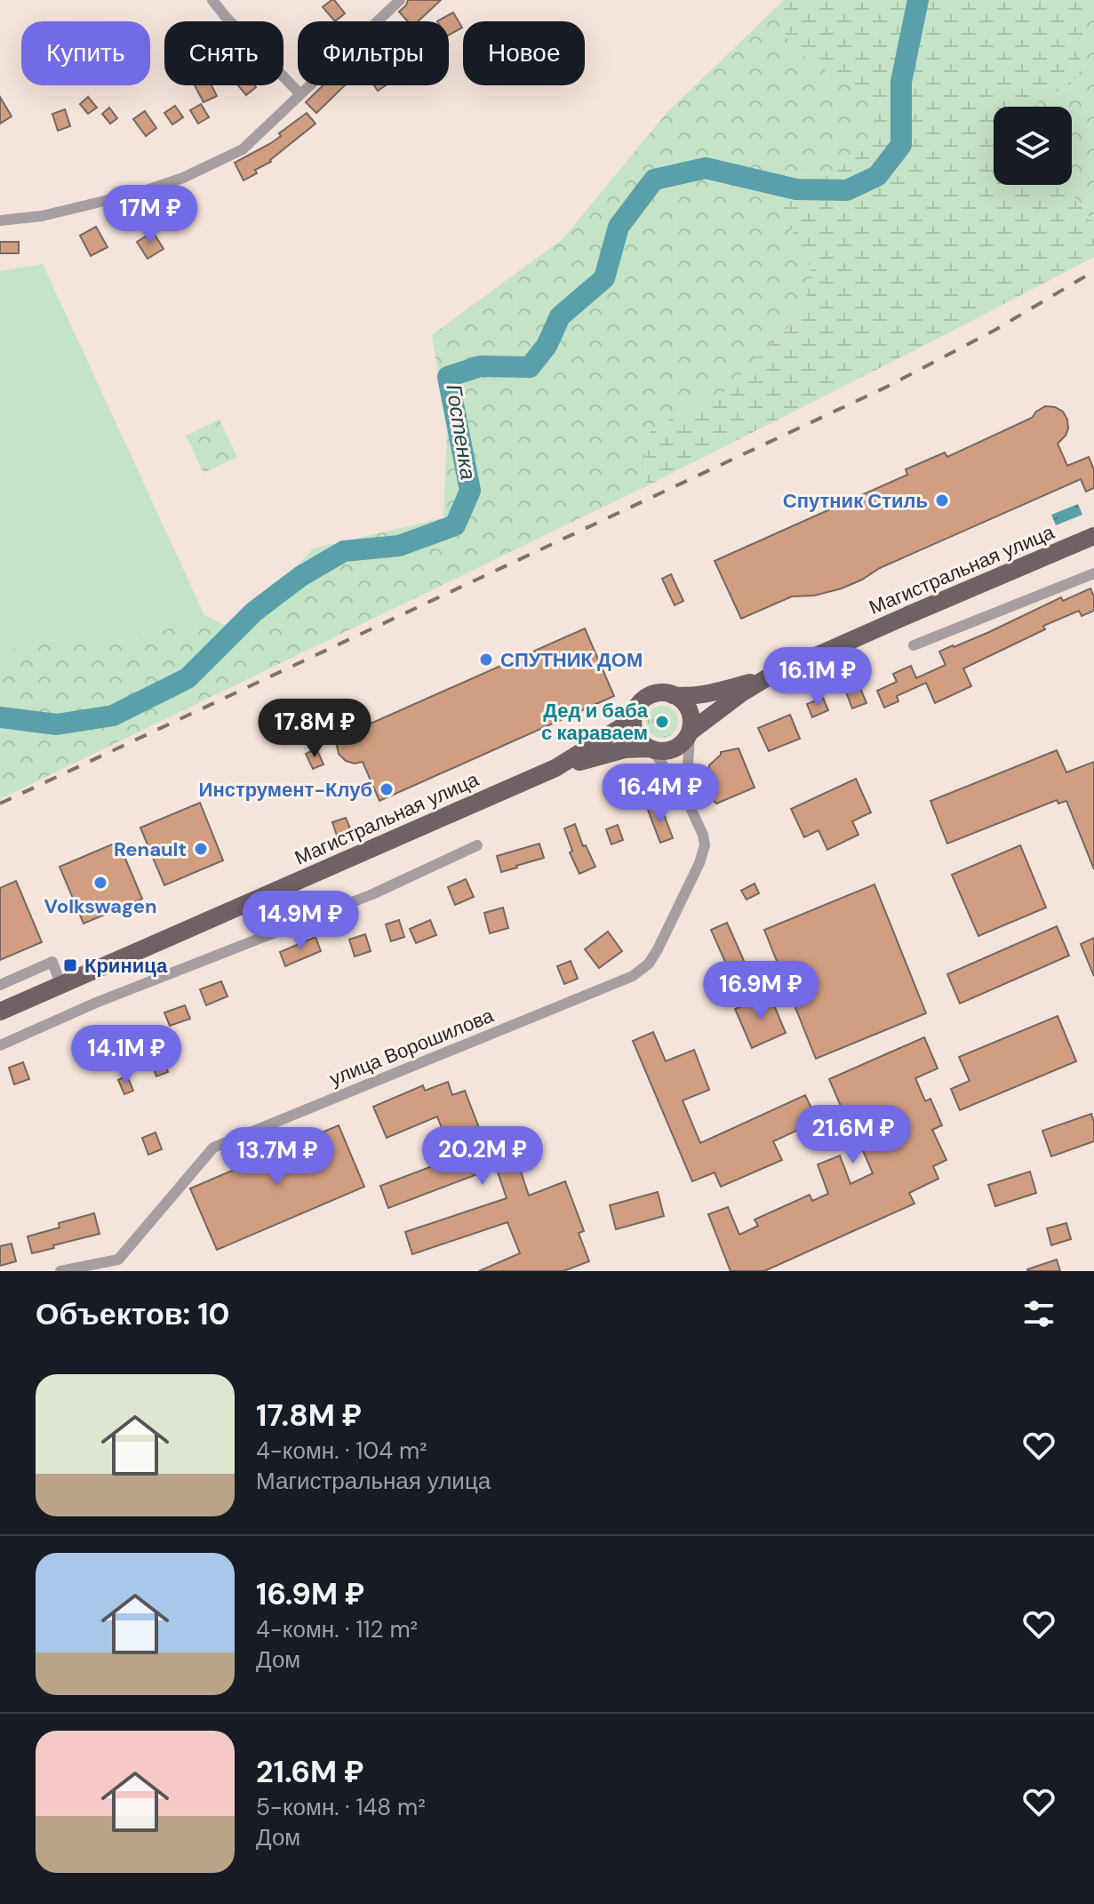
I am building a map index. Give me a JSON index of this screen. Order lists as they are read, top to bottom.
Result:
{
  "streets": {
    "main road": ["Магистральная улица"],
    "street": ["улица Ворошилова"]
  },
  "water": ["Гостенка"],
  "places": {
    "other": [
      "Спутник Стиль",
      "СПУТНИК ДОМ",
      "Дед и баба с караваем",
      "Инструмент-Клуб",
      "Renault",
      "Volkswagen"
    ],
    "transit": ["Криница"]
  },
  "page": {
    "chip": [
      "Купить",
      "Снять",
      "Фильтры",
      "Новое"
    ],
    "price": [
      "17M ₽",
      "16.1M ₽",
      "17.8M ₽",
      "16.4M ₽",
      "14.9M ₽",
      "16.9M ₽",
      "14.1M ₽",
      "21.6M ₽",
      "20.2M ₽",
      "13.7M ₽"
    ],
    "heading": "Объектов: 10",
    "list": [
      {
        "name": "17.8M ₽",
        "note": "4-комн. · 104 m² · Магистральная улица"
      },
      {
        "name": "16.9M ₽",
        "note": "4-комн. · 112 m² · Дом"
      },
      {
        "name": "21.6M ₽",
        "note": "5-комн. · 148 m² · Дом"
      }
    ]
  }
}
